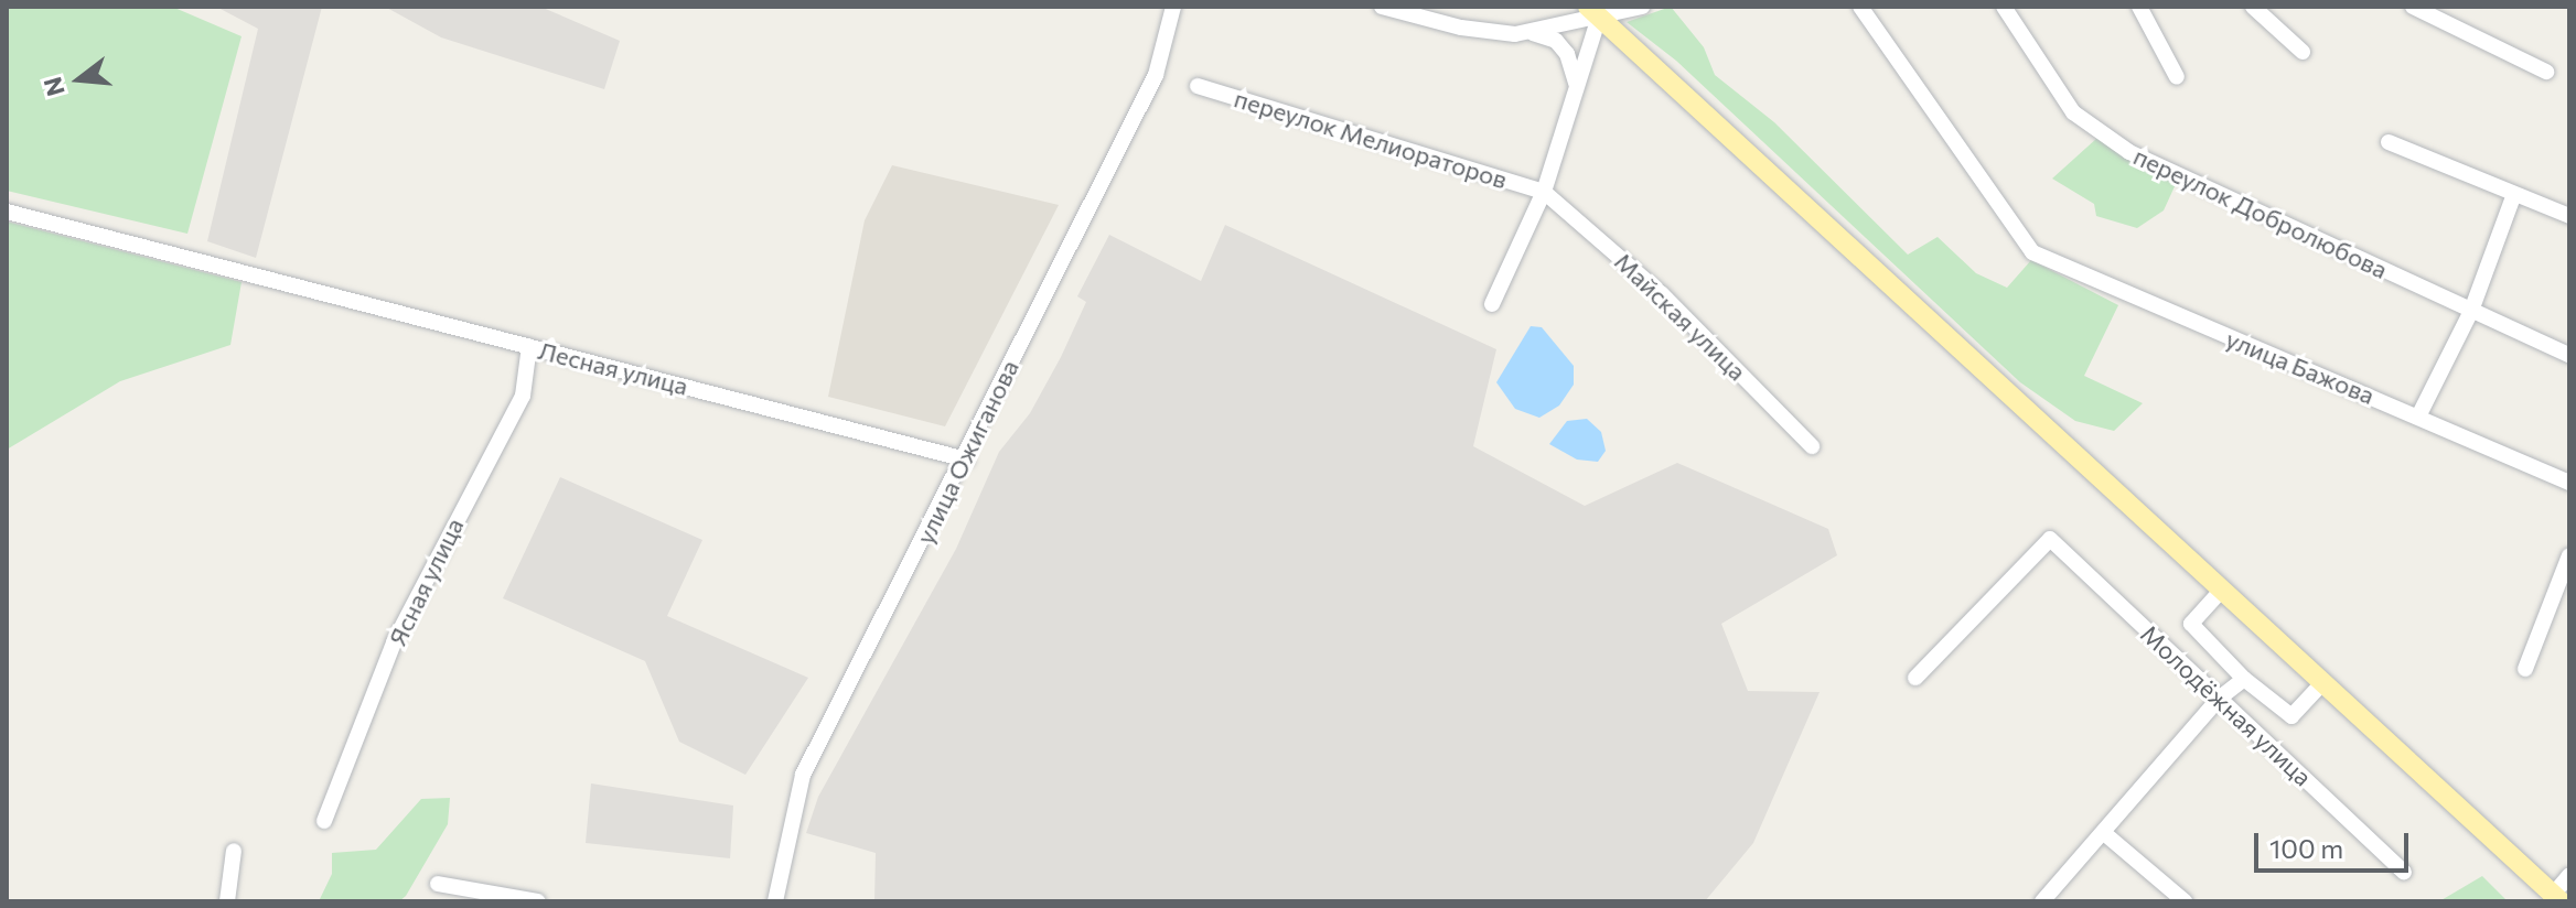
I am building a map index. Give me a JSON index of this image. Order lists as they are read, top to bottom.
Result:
{
  "streets": {
    "street": [
      "переулок Мелиораторов",
      "переулок Добролюбова",
      "Майская улица",
      "улица Бажова",
      "Лесная улица",
      "улица Ожиганова",
      "Ясная улица",
      "Молодёжная улица"
    ]
  },
  "crossings": [
    ["переулок Мелиораторов", "Майская улица"],
    ["Лесная улица", "улица Ожиганова"],
    ["Лесная улица", "Ясная улица"]
  ],
  "scale_bar": "100 m",
  "north": "left"
}
